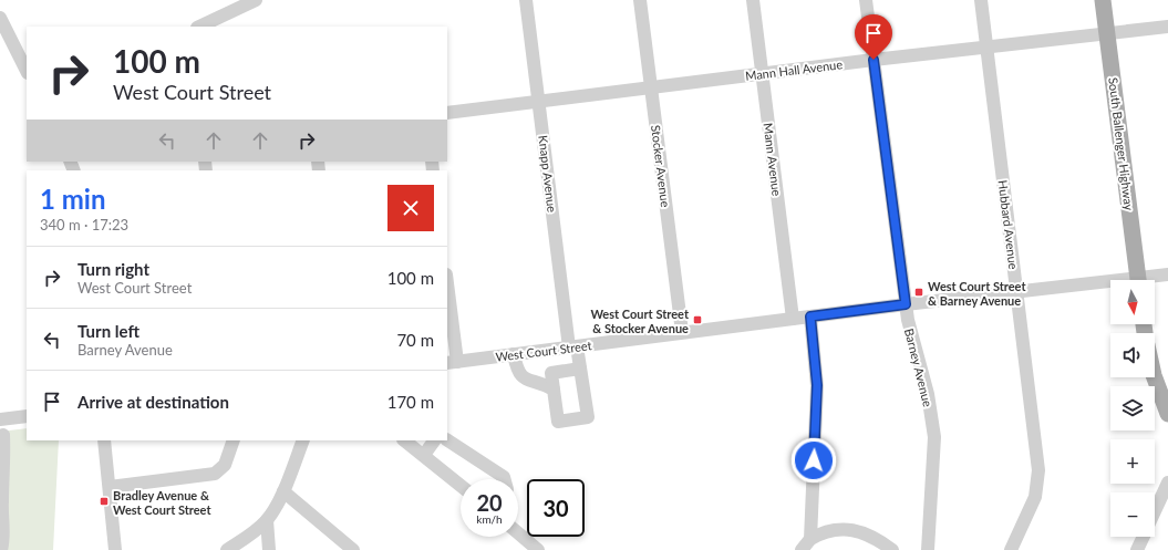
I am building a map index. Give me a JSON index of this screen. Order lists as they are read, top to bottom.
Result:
{
  "streets": {
    "main road": ["South Ballenger Highway"],
    "street": [
      "Mann Hall Avenue",
      "Mann Avenue",
      "Stocker Avenue",
      "Knapp Avenue",
      "Hubbard Avenue",
      "West Court Street",
      "Barney Avenue"
    ]
  },
  "crossings": [
    ["Mann Hall Avenue", "South Ballenger Highway"],
    ["Mann Hall Avenue", "Mann Avenue"],
    ["Mann Hall Avenue", "Stocker Avenue"],
    ["Mann Hall Avenue", "Knapp Avenue"],
    ["Mann Hall Avenue", "Hubbard Avenue"],
    ["Mann Hall Avenue", "Barney Avenue"],
    ["Mann Avenue", "West Court Street"],
    ["Stocker Avenue", "West Court Street"],
    ["Knapp Avenue", "West Court Street"],
    ["Hubbard Avenue", "West Court Street"],
    ["West Court Street", "Barney Avenue"]
  ],
  "places": {
    "transit": ["West Court Street & Barney Avenue", "West Court Street & Stocker Avenue", "Bradley Avenue & West Court Street"]
  },
  "north": "bottom",
  "page": {
    "turn": ["100 m", "West Court Street"],
    "heading": ["1 min", "340 m · 17:23"],
    "list": [
      {
        "name": "Turn right",
        "note": "West Court Street",
        "value": "100 m"
      },
      {
        "name": "Turn left",
        "note": "Barney Avenue",
        "value": "70 m"
      },
      {
        "name": "Arrive at destination",
        "value": "170 m"
      }
    ],
    "map_buttons": ["+", "−"],
    "speed": "20 km/h",
    "limit": "30"
  }
}
